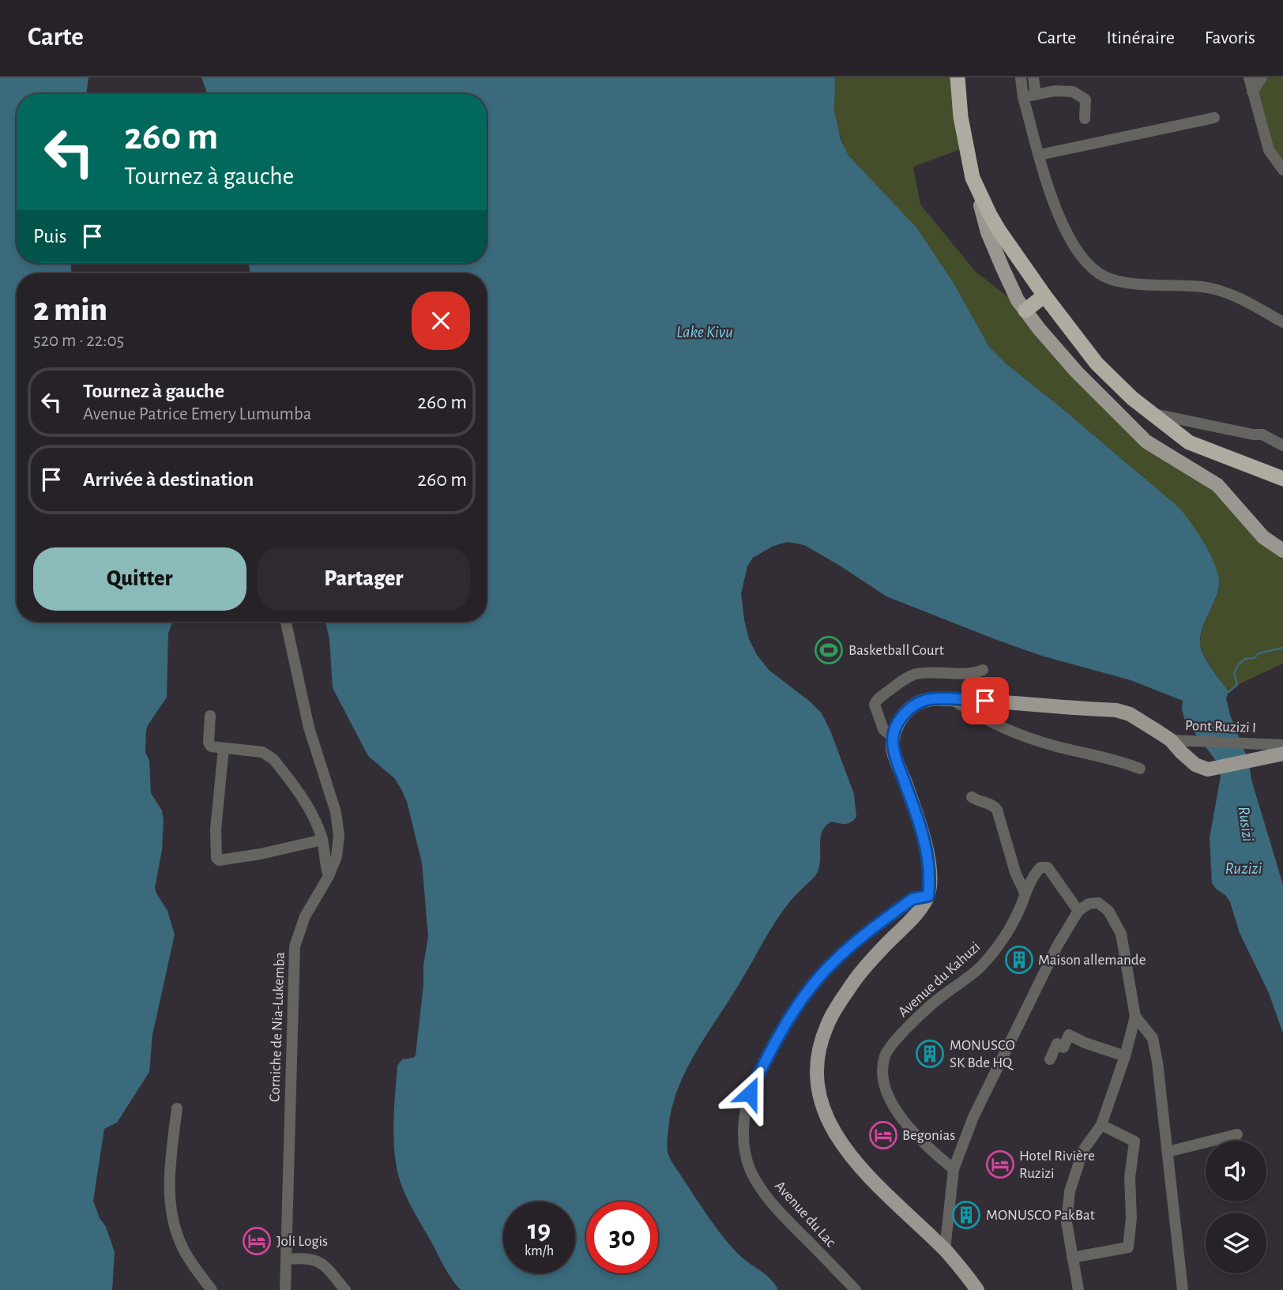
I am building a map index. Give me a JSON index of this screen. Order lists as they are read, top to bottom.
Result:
{
  "streets": {
    "street": [
      "Pont Ruzizi I",
      "Avenue du Kahuzi",
      "Corniche de Nia-Lukemba",
      "Avenue du Lac"
    ]
  },
  "water": ["Lake Kivu", "Rusizi", "Ruzizi"],
  "places": {
    "sports": ["Basketball Court"],
    "building": ["Maison allemande", "MONUSCO SK Bde HQ", "MONUSCO PakBat"],
    "hotel": ["Begonias", "Hotel Rivière Ruzizi", "Joli Logis"]
  },
  "page": {
    "header": "Carte",
    "nav": ["Carte", "Itinéraire", "Favoris"],
    "turn": ["260 m", "Tournez à gauche"],
    "then": "Puis",
    "heading": ["2 min", "520 m · 22:05"],
    "list": [
      {
        "name": "Tournez à gauche",
        "note": "Avenue Patrice Emery Lumumba",
        "value": "260 m"
      },
      {
        "name": "Arrivée à destination",
        "value": "260 m"
      }
    ],
    "buttons": ["Quitter", "Partager"],
    "speed": "19 km/h",
    "limit": "30"
  }
}
